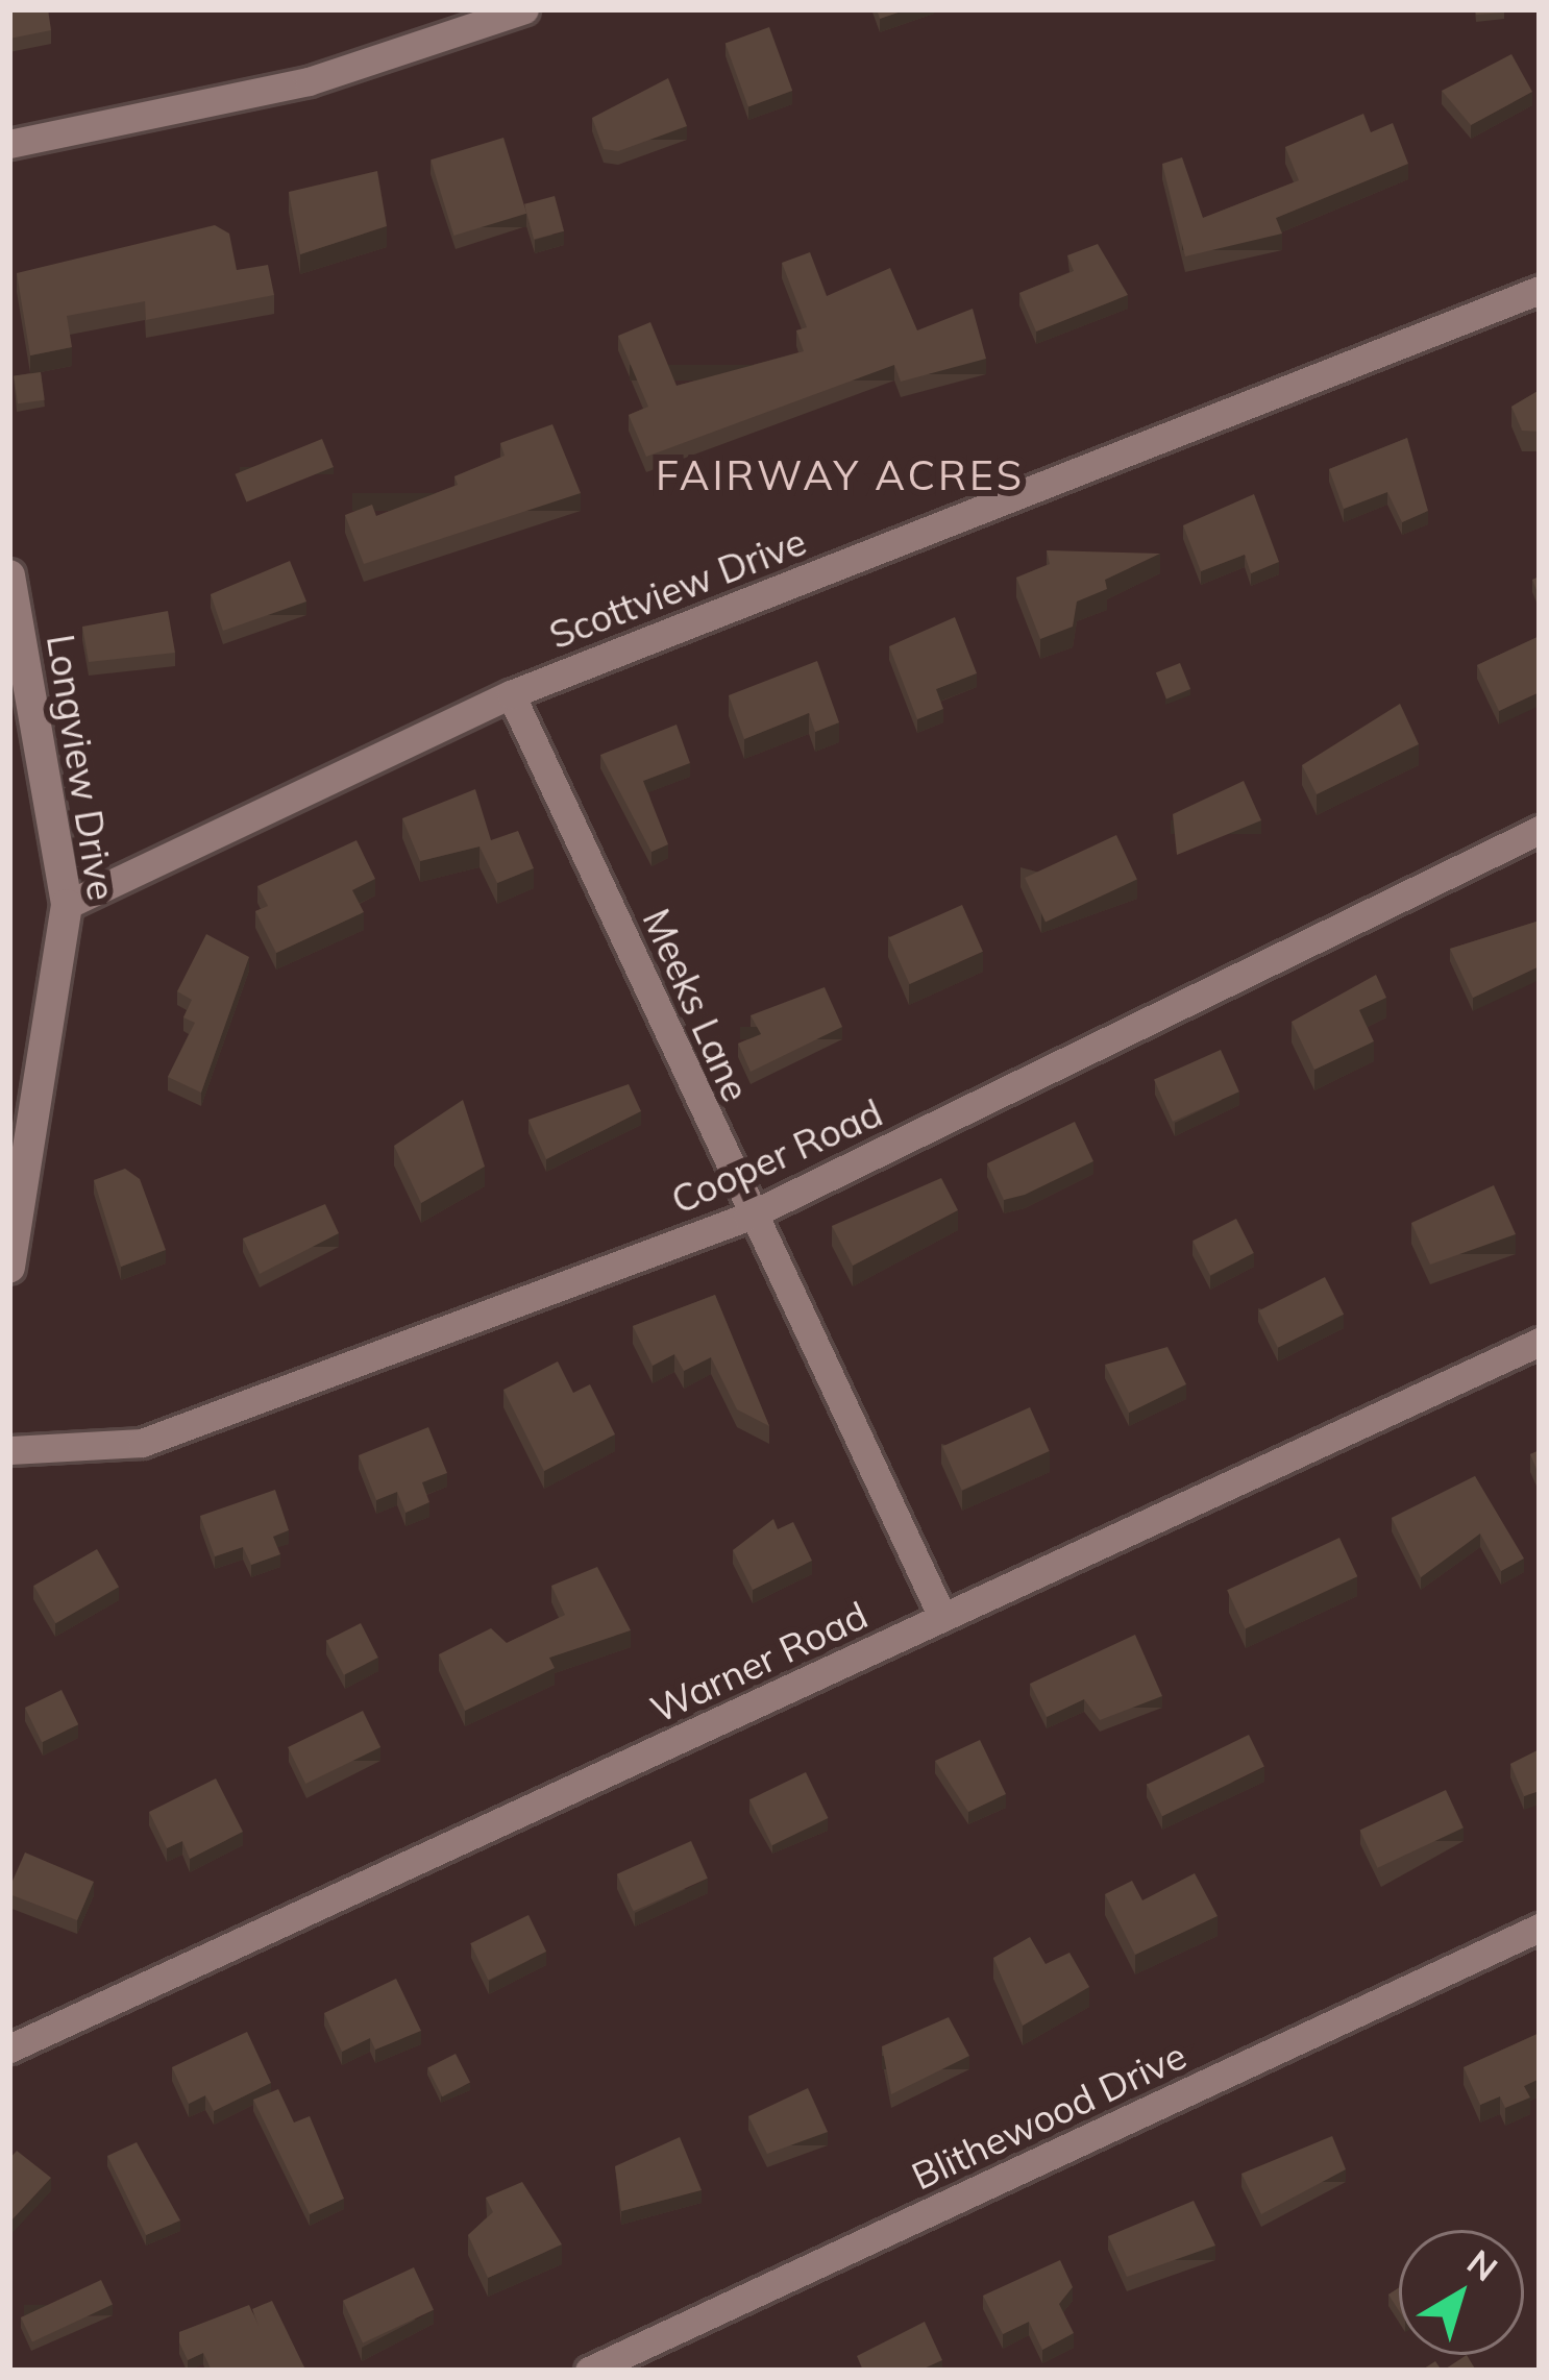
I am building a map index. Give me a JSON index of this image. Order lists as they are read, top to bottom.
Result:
{
  "streets": {
    "street": [
      "Scottview Drive",
      "Longview Drive",
      "Meeks Lane",
      "Cooper Road",
      "Warner Road",
      "Blithewood Drive"
    ]
  },
  "crossings": [
    ["Scottview Drive", "Longview Drive"],
    ["Scottview Drive", "Meeks Lane"],
    ["Meeks Lane", "Cooper Road"],
    ["Meeks Lane", "Warner Road"]
  ],
  "districts": ["FAIRWAY ACRES"],
  "north": "top right"
}
